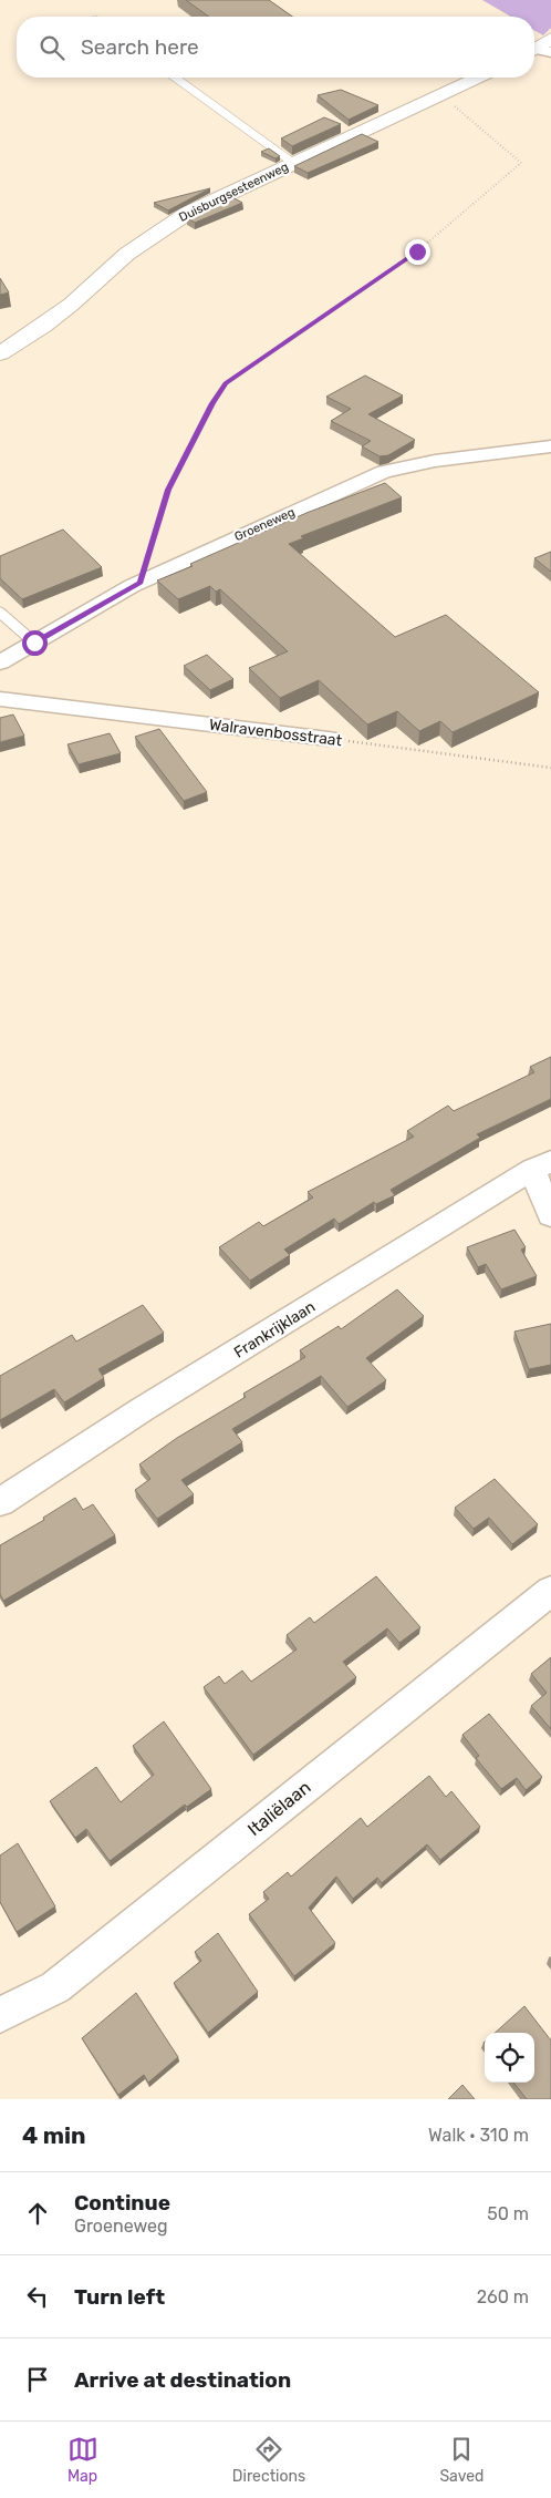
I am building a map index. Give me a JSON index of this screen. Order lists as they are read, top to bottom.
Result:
{
  "streets": {
    "street": [
      "Duisburgsesteenweg",
      "Groeneweg",
      "Walravenbosstraat",
      "Frankrijklaan",
      "Italiëlaan"
    ]
  },
  "page": {
    "search": "Search here",
    "heading": ["4 min", "Walk · 310 m"],
    "list": [
      ["Continue", "Groeneweg", "50 m"],
      ["Turn left", "260 m"],
      "Arrive at destination"
    ],
    "nav": ["Map", "Directions", "Saved"]
  }
}
